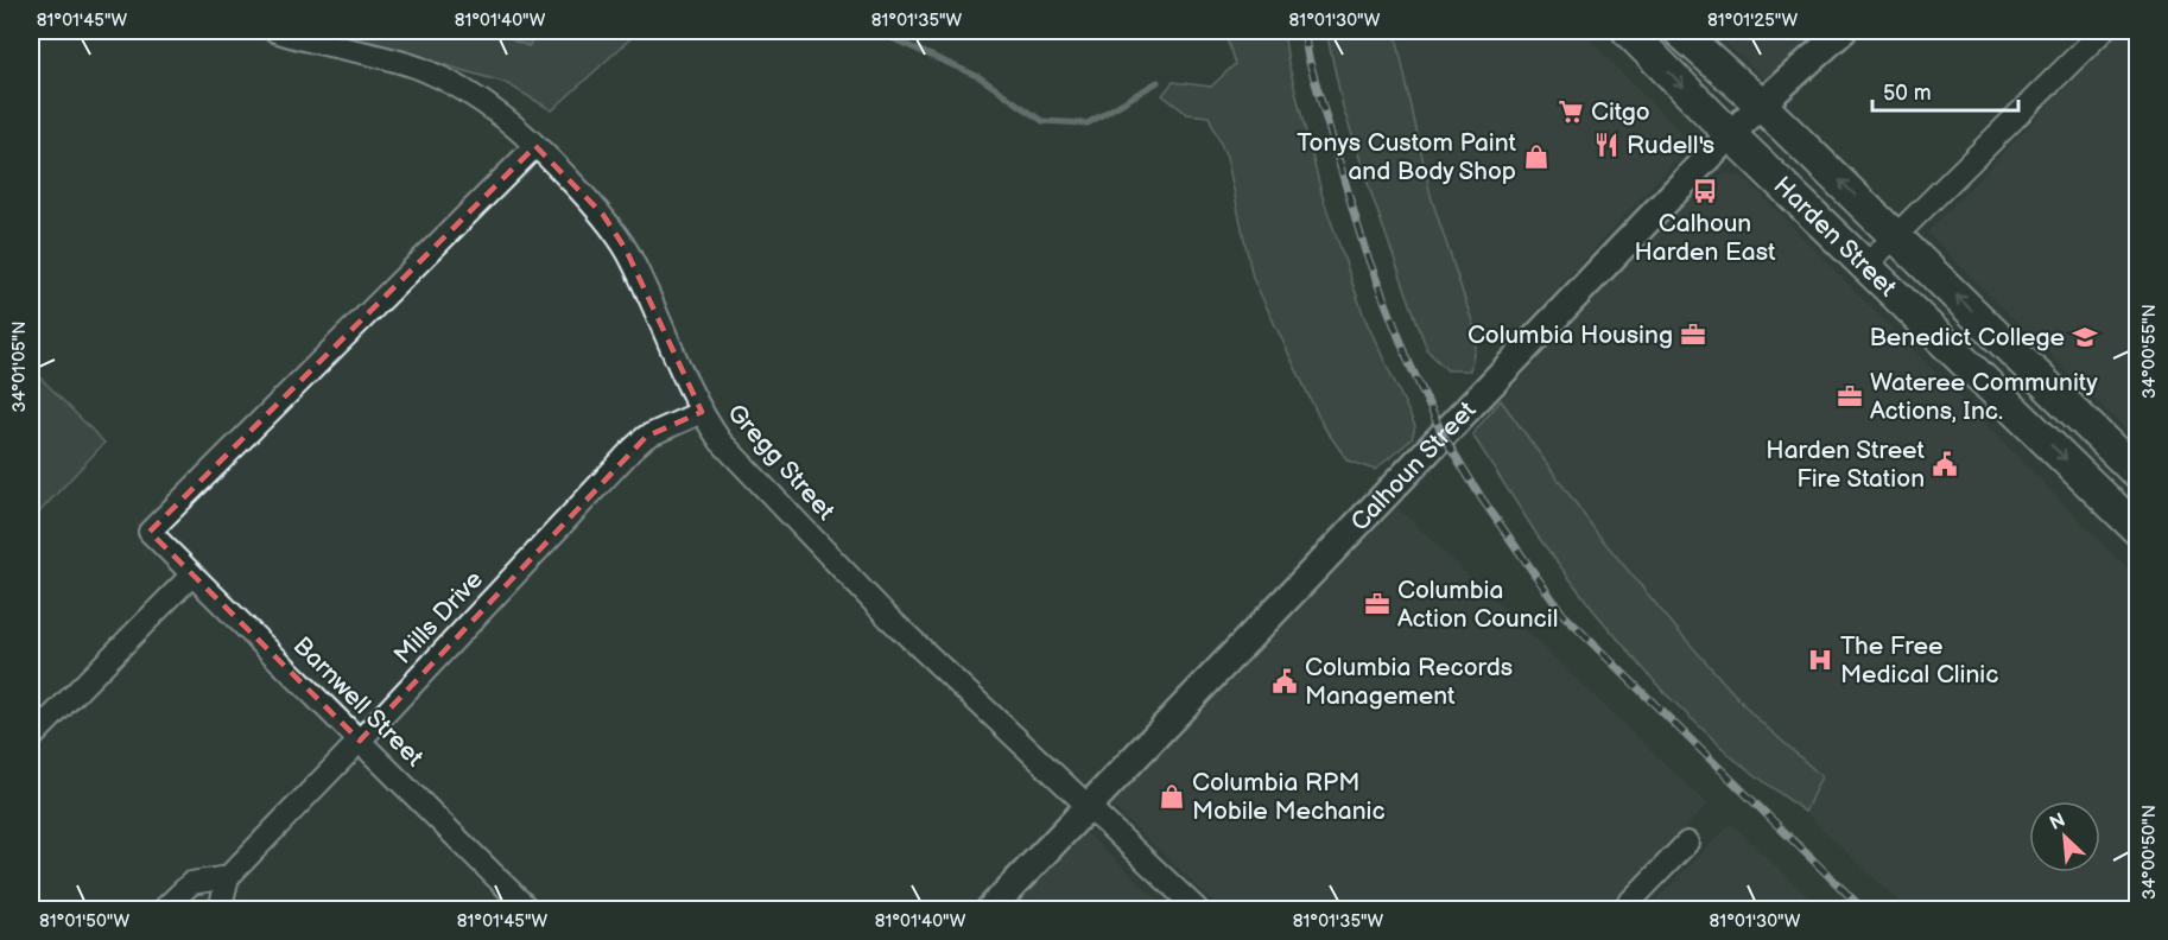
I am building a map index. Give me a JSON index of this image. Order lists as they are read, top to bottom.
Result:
{
  "streets": {
    "main road": ["Harden Street"],
    "street": [
      "Gregg Street",
      "Calhoun Street",
      "Mills Drive",
      "Barnwell Street"
    ]
  },
  "crossings": [
    ["Harden Street", "Calhoun Street"],
    ["Gregg Street", "Calhoun Street"],
    ["Gregg Street", "Mills Drive"],
    ["Gregg Street", "Barnwell Street"],
    ["Mills Drive", "Barnwell Street"]
  ],
  "places": {
    "supermarket": ["Citgo"],
    "restaurant": ["Rudell's"],
    "shop": ["Tonys Custom Paint and Body Shop", "Columbia RPM Mobile Mechanic"],
    "bus stop": ["Calhoun Harden East"],
    "office": ["Columbia Housing", "Wateree Community Actions, Inc.", "Columbia Action Council"],
    "school or university": ["Benedict College"],
    "public building": ["Harden Street Fire Station", "Columbia Records Management"],
    "hospital": ["The Free Medical Clinic"]
  },
  "scale_bar": "50 m",
  "north": "top left",
  "coordinates": [
    "81°01'45\"W",
    "81°01'40\"W",
    "81°01'35\"W",
    "81°01'30\"W",
    "81°01'25\"W",
    "34°00'55\"N",
    "34°01'05\"N",
    "34°00'50\"N",
    "81°01'50\"W"
  ]
}
